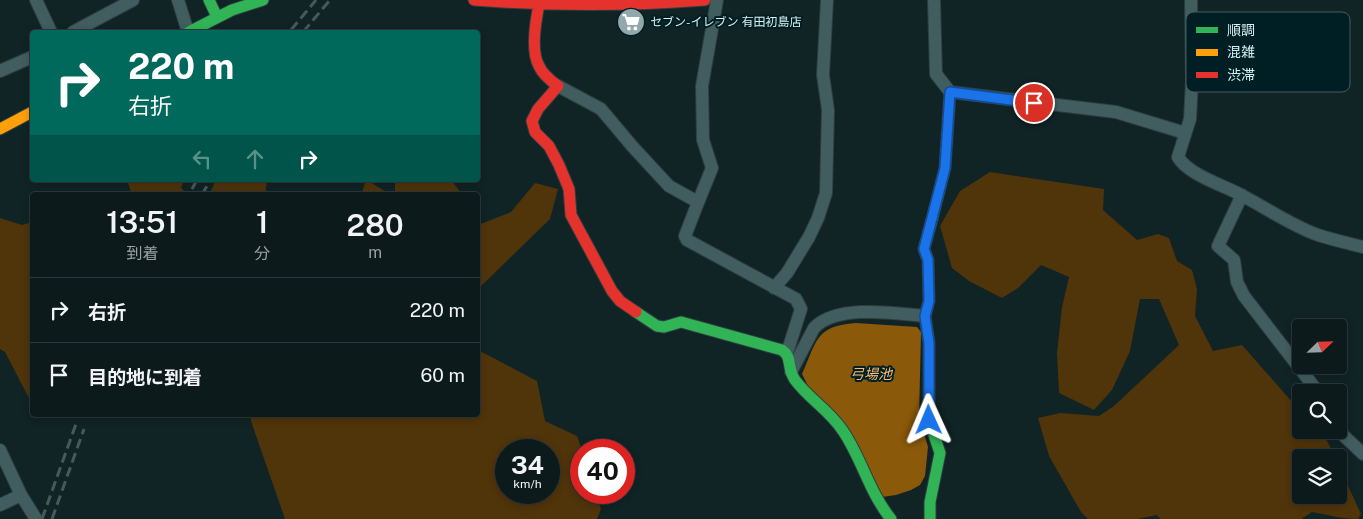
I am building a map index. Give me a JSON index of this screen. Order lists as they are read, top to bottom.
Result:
{
  "water": ["弓場池"],
  "places": {
    "supermarket": ["セブン-イレブン 有田初島店"]
  },
  "legend": ["順調", "混雑", "渋滞"],
  "north": "top right",
  "page": {
    "turn": ["220 m", "右折"],
    "eta": [
      "13:51",
      "到着",
      "1",
      "分",
      "280",
      "m"
    ],
    "list": [
      {
        "name": "右折",
        "value": "220 m"
      },
      {
        "name": "目的地に到着",
        "value": "60 m"
      }
    ],
    "speed": "34 km/h",
    "limit": "40"
  }
}
